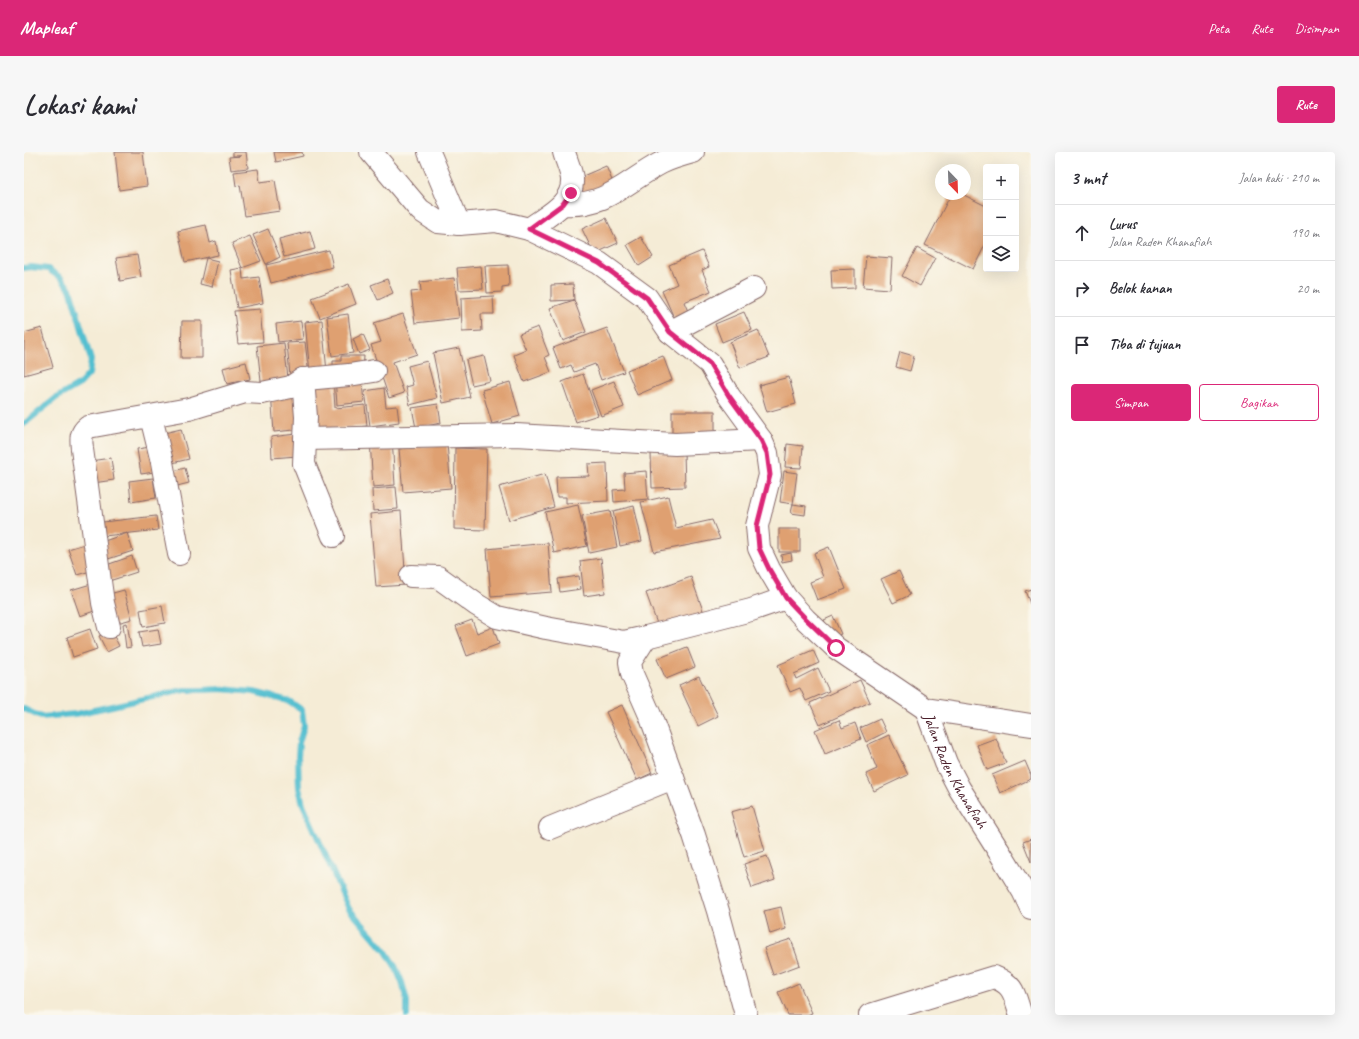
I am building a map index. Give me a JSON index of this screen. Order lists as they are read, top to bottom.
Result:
{
  "streets": {
    "street": ["Jalan Raden Khanafiah"]
  },
  "north": "bottom right",
  "page": {
    "header": "Mapleaf",
    "nav": ["Peta", "Rute", "Disimpan"],
    "buttons": [
      "Rute",
      ["Simpan", "Bagikan"]
    ],
    "title": "Lokasi kami",
    "heading": ["3 mnt", "Jalan kaki · 210 m"],
    "map_buttons": ["+", "−"],
    "list": [
      ["Lurus", "Jalan Raden Khanafiah", "190 m"],
      ["Belok kanan", "20 m"],
      "Tiba di tujuan"
    ]
  }
}
